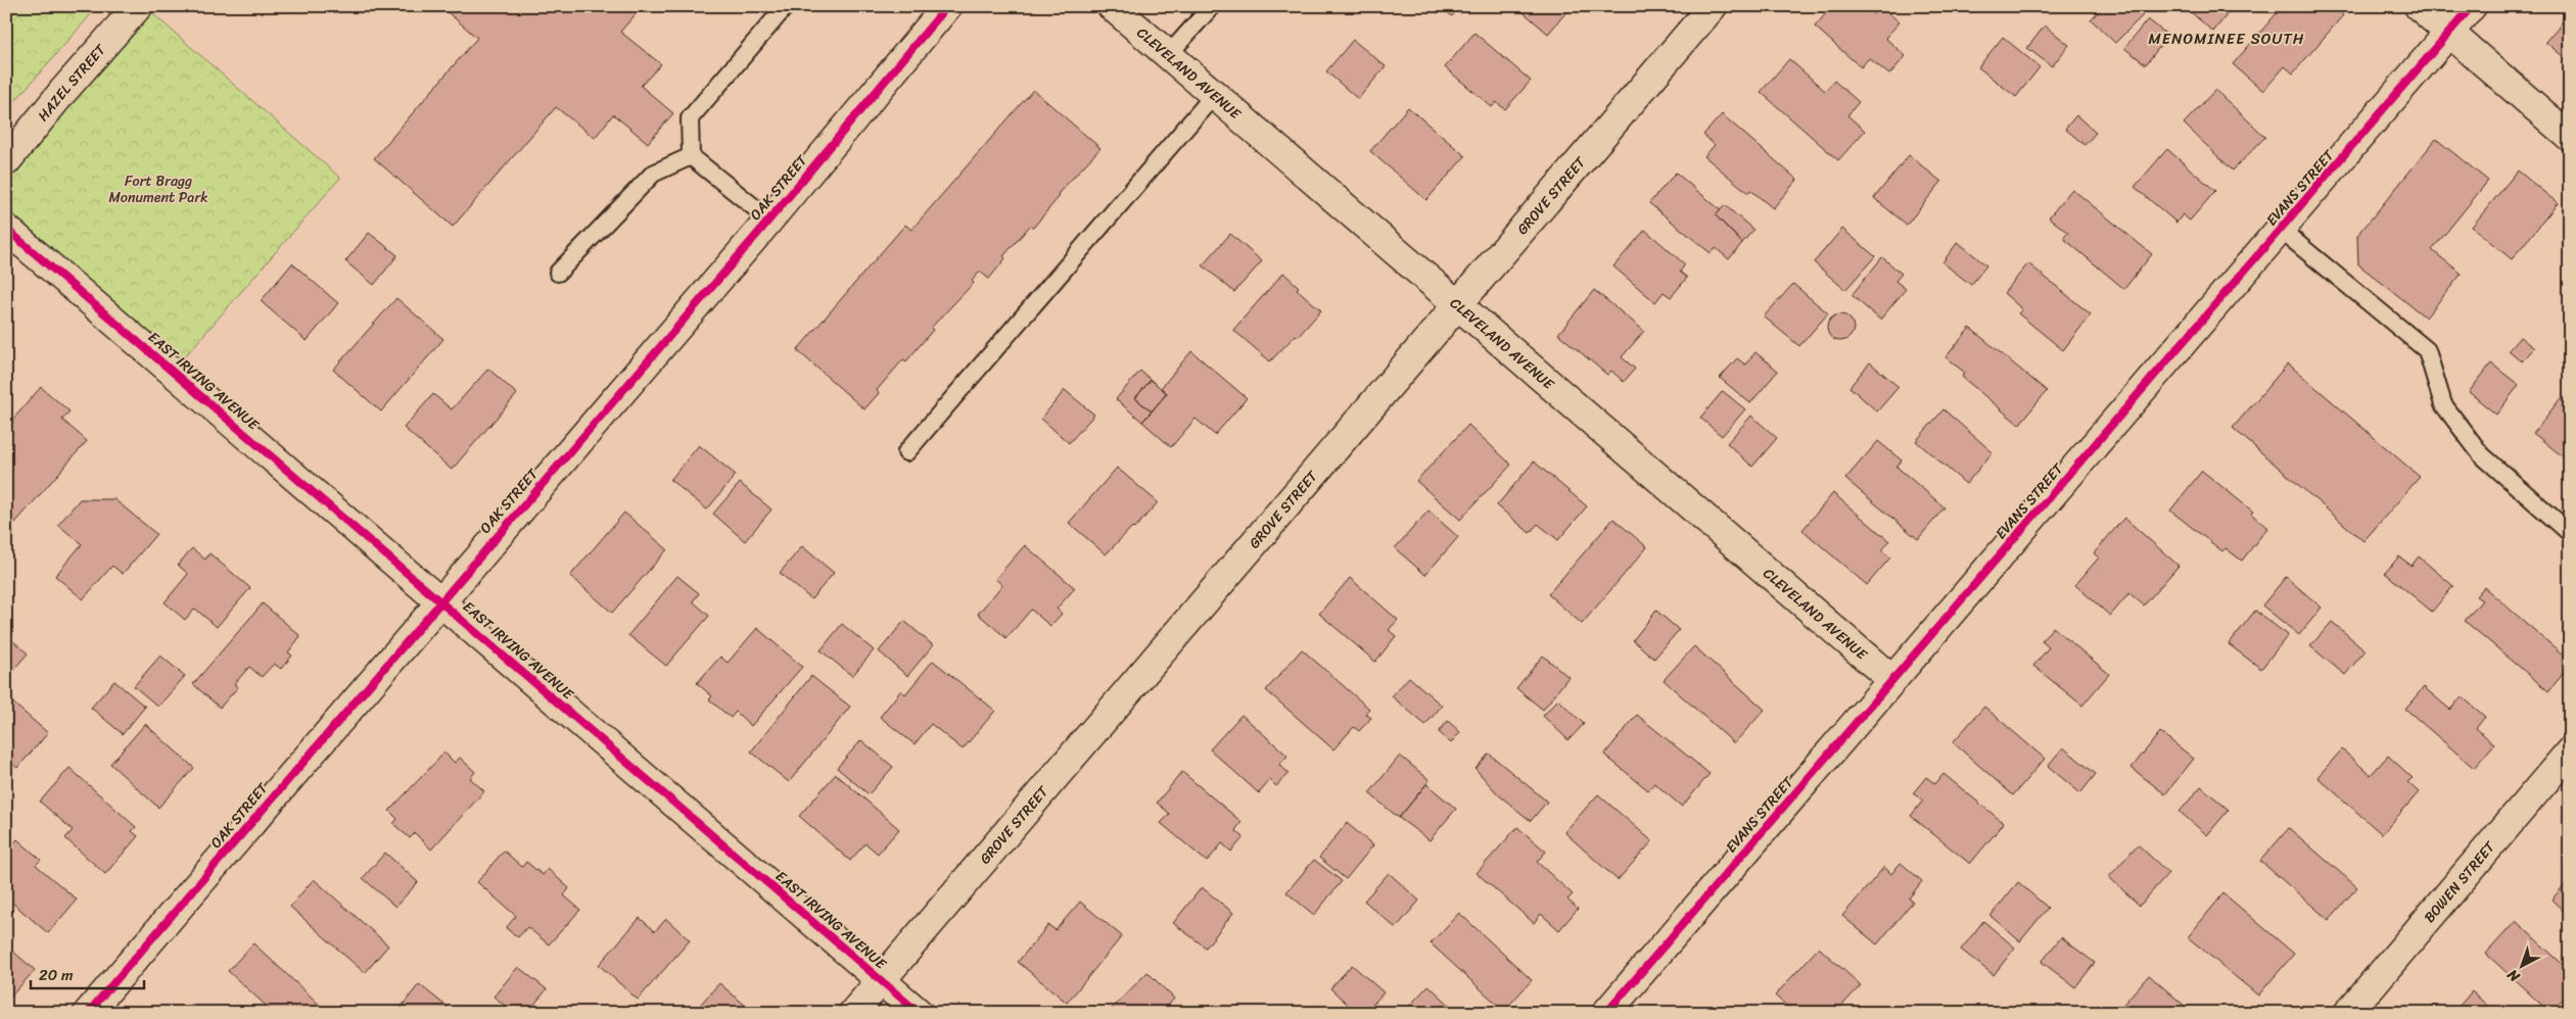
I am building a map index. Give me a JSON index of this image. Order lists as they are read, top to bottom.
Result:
{
  "streets": {
    "street": [
      "CLEVELAND AVENUE",
      "HAZEL STREET",
      "OAK STREET",
      "EVANS STREET",
      "GROVE STREET",
      "EAST IRVING AVENUE",
      "BOWEN STREET"
    ]
  },
  "crossings": [
    ["CLEVELAND AVENUE", "EVANS STREET"],
    ["CLEVELAND AVENUE", "GROVE STREET"],
    ["OAK STREET", "EAST IRVING AVENUE"],
    ["GROVE STREET", "EAST IRVING AVENUE"]
  ],
  "districts": ["MENOMINEE SOUTH"],
  "parks": ["Fort Bragg Monument Park"],
  "scale_bar": "20 m",
  "north": "bottom left"
}
